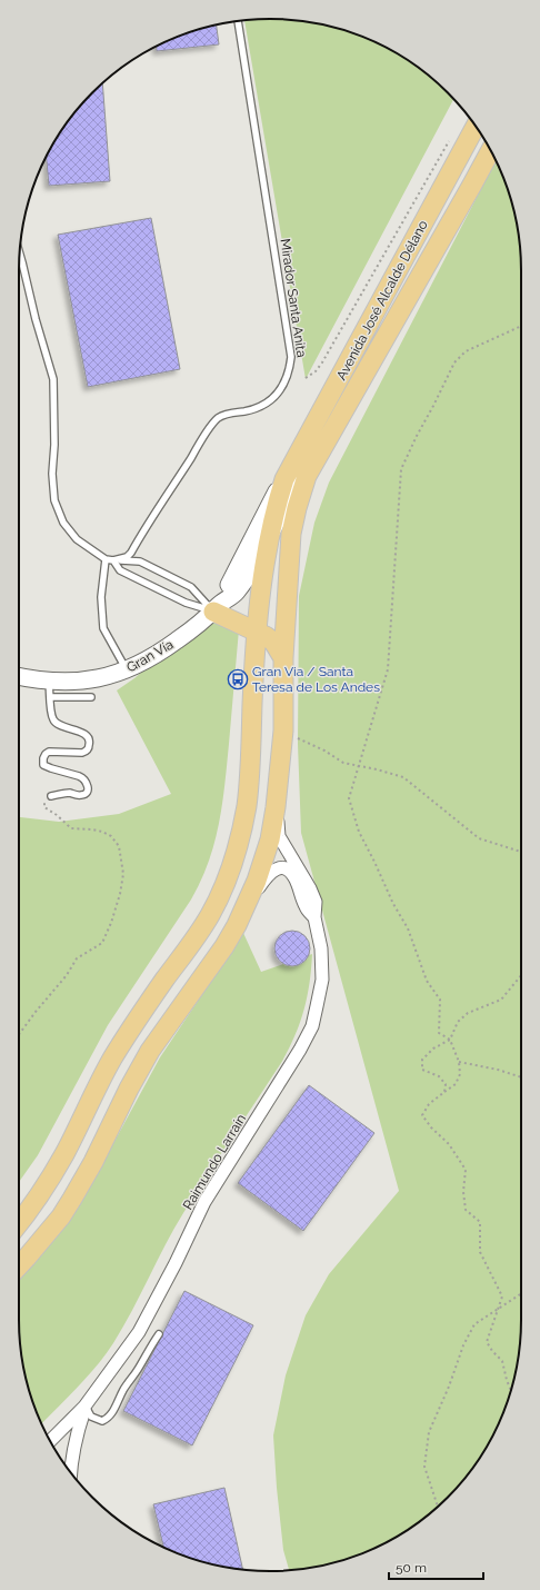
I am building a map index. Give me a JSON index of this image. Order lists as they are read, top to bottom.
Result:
{
  "streets": {
    "main road": ["Avenida José Alcalde Délano", "Gran Vía"],
    "street": ["Raimundo Larraín"],
    "lane": ["Mirador Santa Anita"]
  },
  "crossings": [
    ["Avenida José Alcalde Délano", "Gran Vía"],
    ["Avenida José Alcalde Délano", "Raimundo Larraín"]
  ],
  "places": {
    "bus stop": ["Gran Via / Santa Teresa de Los Andes"]
  },
  "scale_bar": "50 m"
}
